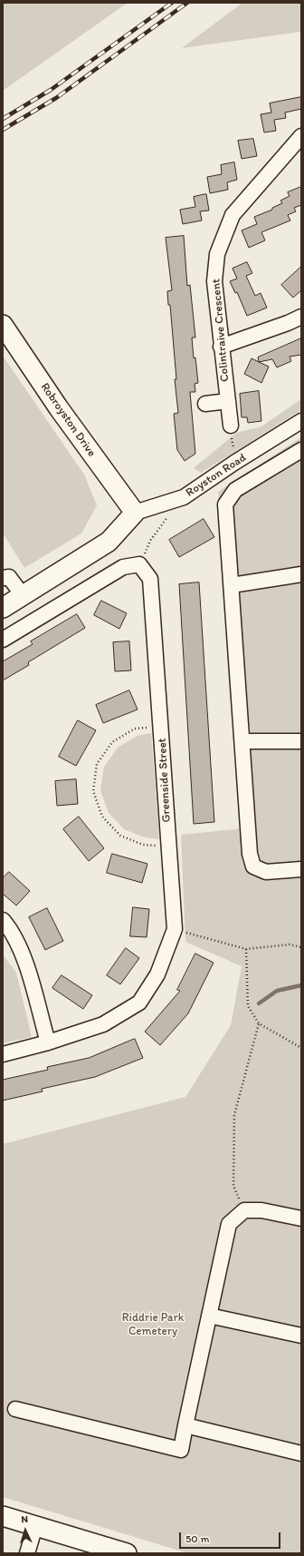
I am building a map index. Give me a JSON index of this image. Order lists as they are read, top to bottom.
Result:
{
  "streets": {
    "main road": ["Robroyston Drive", "Royston Road"],
    "street": ["Colintraive Crescent", "Greenside Street"]
  },
  "crossings": [
    ["Robroyston Drive", "Royston Road"]
  ],
  "parks": ["Riddrie Park Cemetery"],
  "scale_bar": "50 m",
  "north": "top"
}
